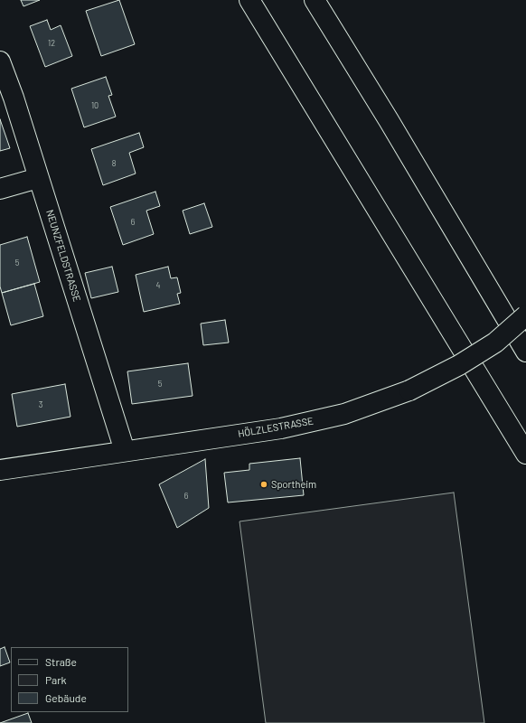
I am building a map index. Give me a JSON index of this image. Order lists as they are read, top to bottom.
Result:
{
  "streets": {
    "main road": ["NEUNZFELDSTRASSE", "HÖLZLESTRASSE"]
  },
  "crossings": [
    ["NEUNZFELDSTRASSE", "HÖLZLESTRASSE"]
  ],
  "places": ["Sportheim"],
  "house_numbers": [
    "12",
    "10",
    "8",
    "6",
    "5",
    "4",
    "5",
    "3",
    "6"
  ],
  "legend": ["Straße", "Park", "Gebäude"]
}
